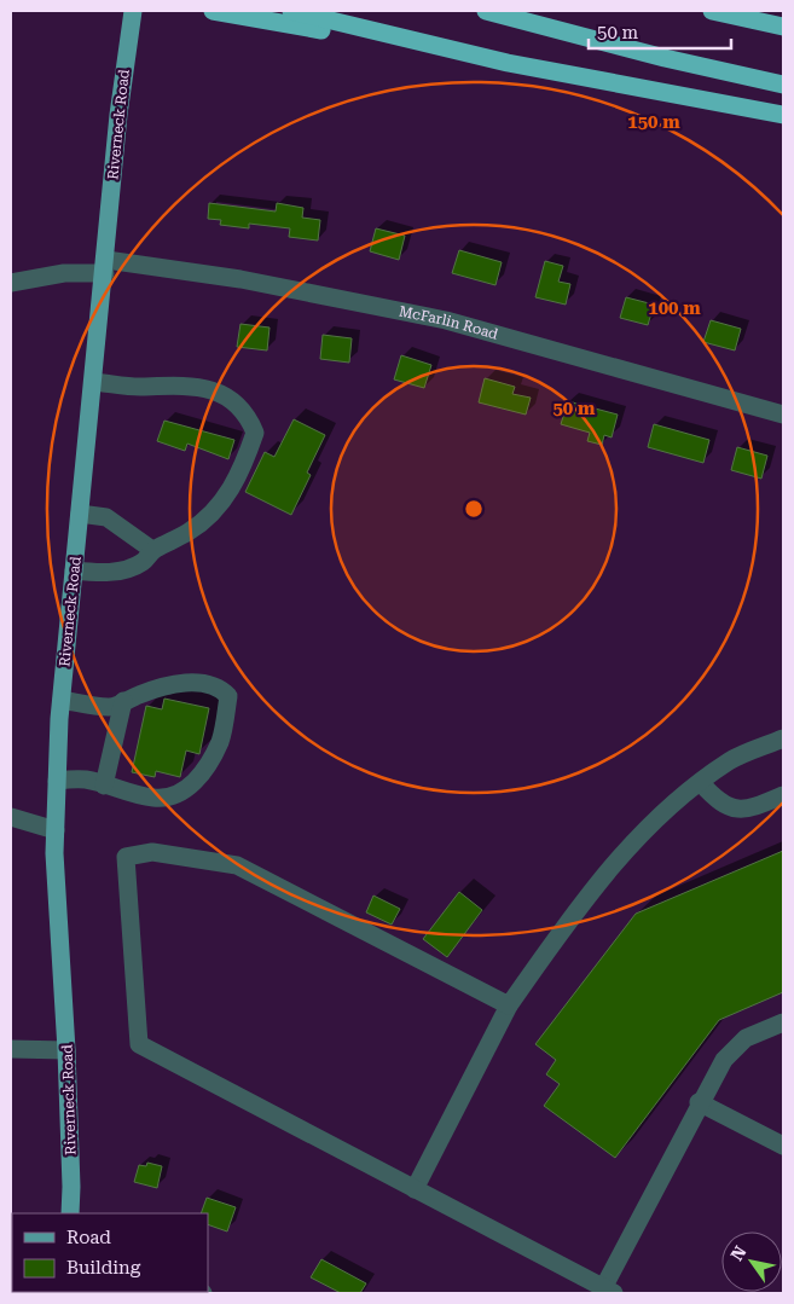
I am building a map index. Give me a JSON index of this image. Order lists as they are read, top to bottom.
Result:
{
  "streets": {
    "main road": ["Riverneck Road"],
    "street": ["McFarlin Road"]
  },
  "crossings": [
    ["Riverneck Road", "McFarlin Road"]
  ],
  "legend": ["Road", "Building"],
  "scale_bar": "50 m",
  "north": "top left",
  "rings": ["150 m", "100 m", "50 m"]
}
